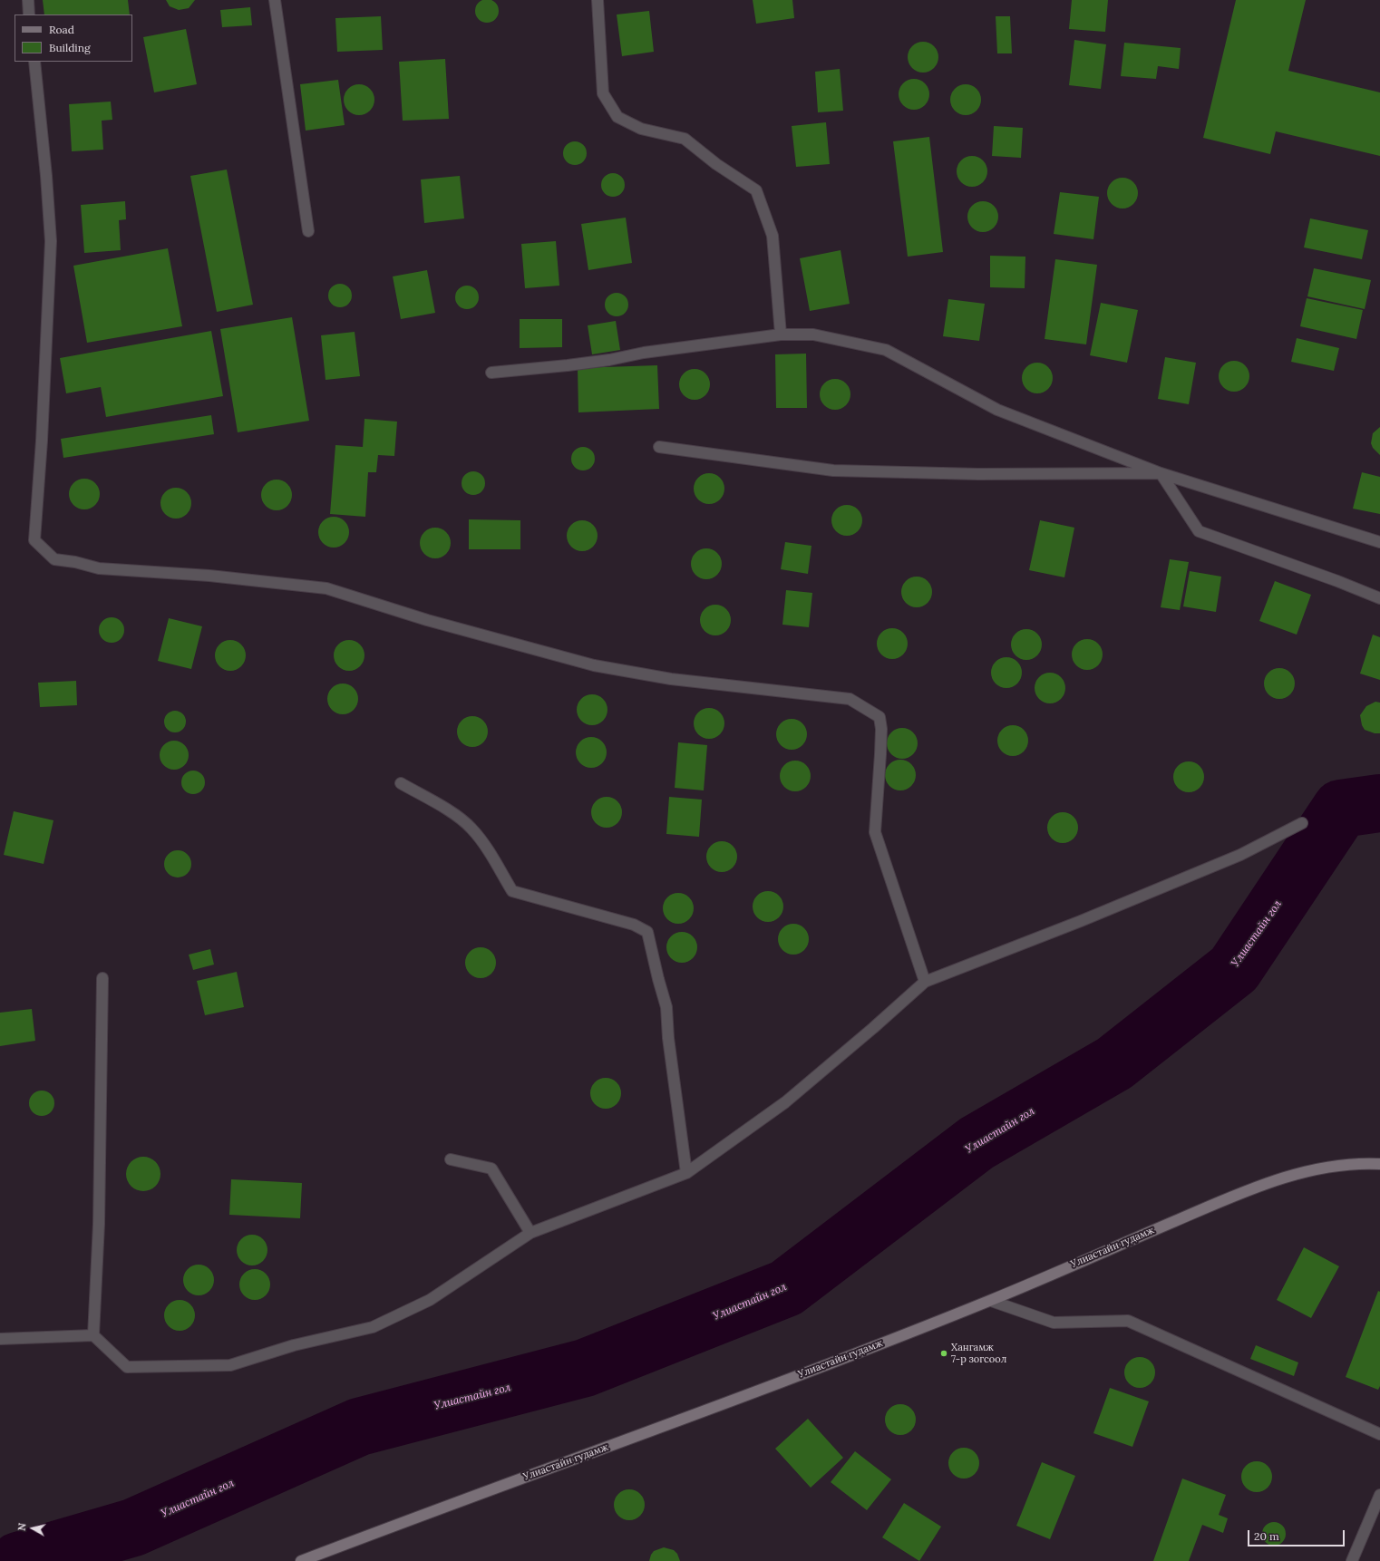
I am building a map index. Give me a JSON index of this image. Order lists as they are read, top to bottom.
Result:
{
  "streets": {
    "main road": ["Улиастайн гудамж"]
  },
  "water": ["Улиастайн гол"],
  "places": ["Хангамж 7-р зогсоол"],
  "legend": ["Road", "Building"],
  "scale_bar": "20 m",
  "north": "left"
}
